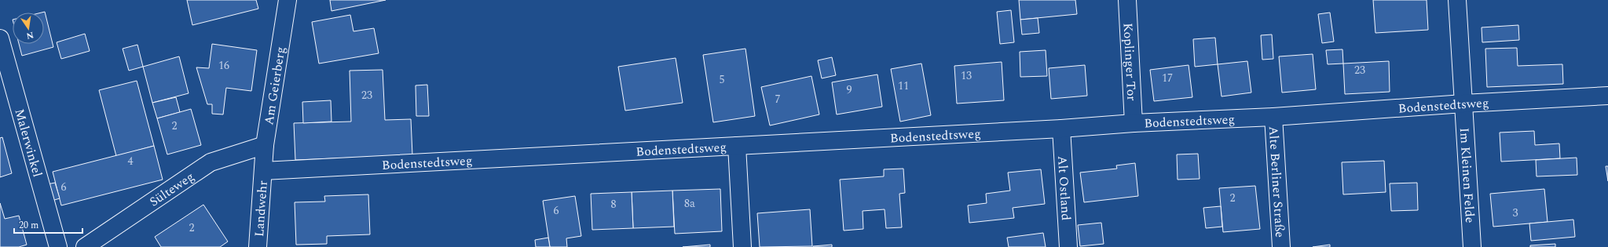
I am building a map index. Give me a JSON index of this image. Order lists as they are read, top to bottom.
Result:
{
  "streets": {
    "street": [
      "Koplinger Tor",
      "Am Geierberg",
      "Bodenstedtsweg",
      "Malerwinkel",
      "Im Kleinen Felde",
      "Alte Berliner Straße",
      "Alt Ostland",
      "Sülteweg",
      "Landwehr"
    ]
  },
  "crossings": [
    ["Koplinger Tor", "Bodenstedtsweg"],
    ["Am Geierberg", "Bodenstedtsweg"],
    ["Am Geierberg", "Sülteweg"],
    ["Am Geierberg", "Landwehr"],
    ["Bodenstedtsweg", "Im Kleinen Felde"],
    ["Bodenstedtsweg", "Alte Berliner Straße"],
    ["Bodenstedtsweg", "Alt Ostland"],
    ["Bodenstedtsweg", "Landwehr"]
  ],
  "house_numbers": [
    "16",
    "23",
    "13",
    "17",
    "5",
    "11",
    "9",
    "23",
    "7",
    "2",
    "4",
    "6",
    "2",
    "8a",
    "8",
    "6",
    "3",
    "2"
  ],
  "scale_bar": "20 m",
  "north": "bottom"
}
